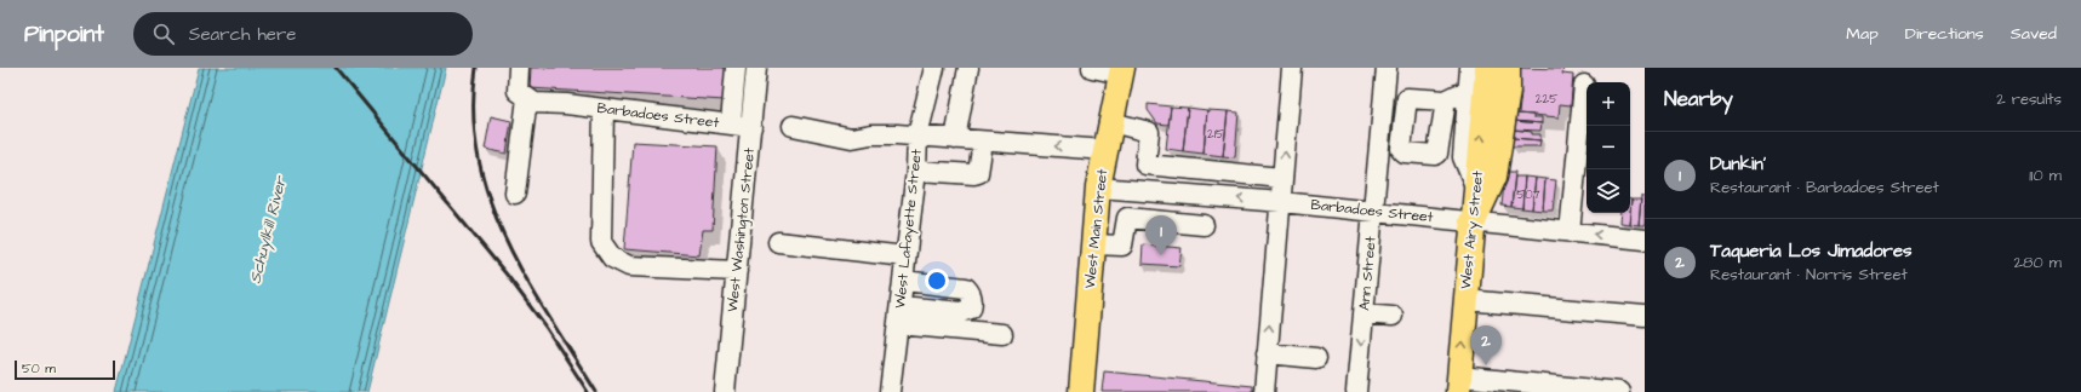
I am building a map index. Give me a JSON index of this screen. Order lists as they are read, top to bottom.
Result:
{
  "streets": {
    "main road": ["West Main Street", "West Airy Street"],
    "street": [
      "Barbadoes Street",
      "West Lafayette Street",
      "West Washington Street",
      "Ann Street"
    ]
  },
  "crossings": [
    ["Barbadoes Street", "West Main Street"],
    ["Barbadoes Street", "West Washington Street"],
    ["Barbadoes Street", "West Airy Street"],
    ["Barbadoes Street", "Ann Street"]
  ],
  "one_way": ["West Airy Street"],
  "water": ["Schuylkill River"],
  "house_numbers": ["225", "215", "507"],
  "scale_bar": "50 m",
  "page": {
    "header": "Pinpoint",
    "search": "Search here",
    "nav": ["Map", "Directions", "Saved"],
    "heading": ["Nearby", "2 results"],
    "map_buttons": ["+", "−"],
    "list": [
      {
        "mark": "1",
        "name": "Dunkin'",
        "note": "Restaurant · Barbadoes Street",
        "value": "110 m"
      },
      {
        "mark": "2",
        "name": "Taqueria Los Jimadores",
        "note": "Restaurant · Norris Street",
        "value": "280 m"
      }
    ],
    "pins": ["1", "2"],
    "scale": "50 m"
  }
}
